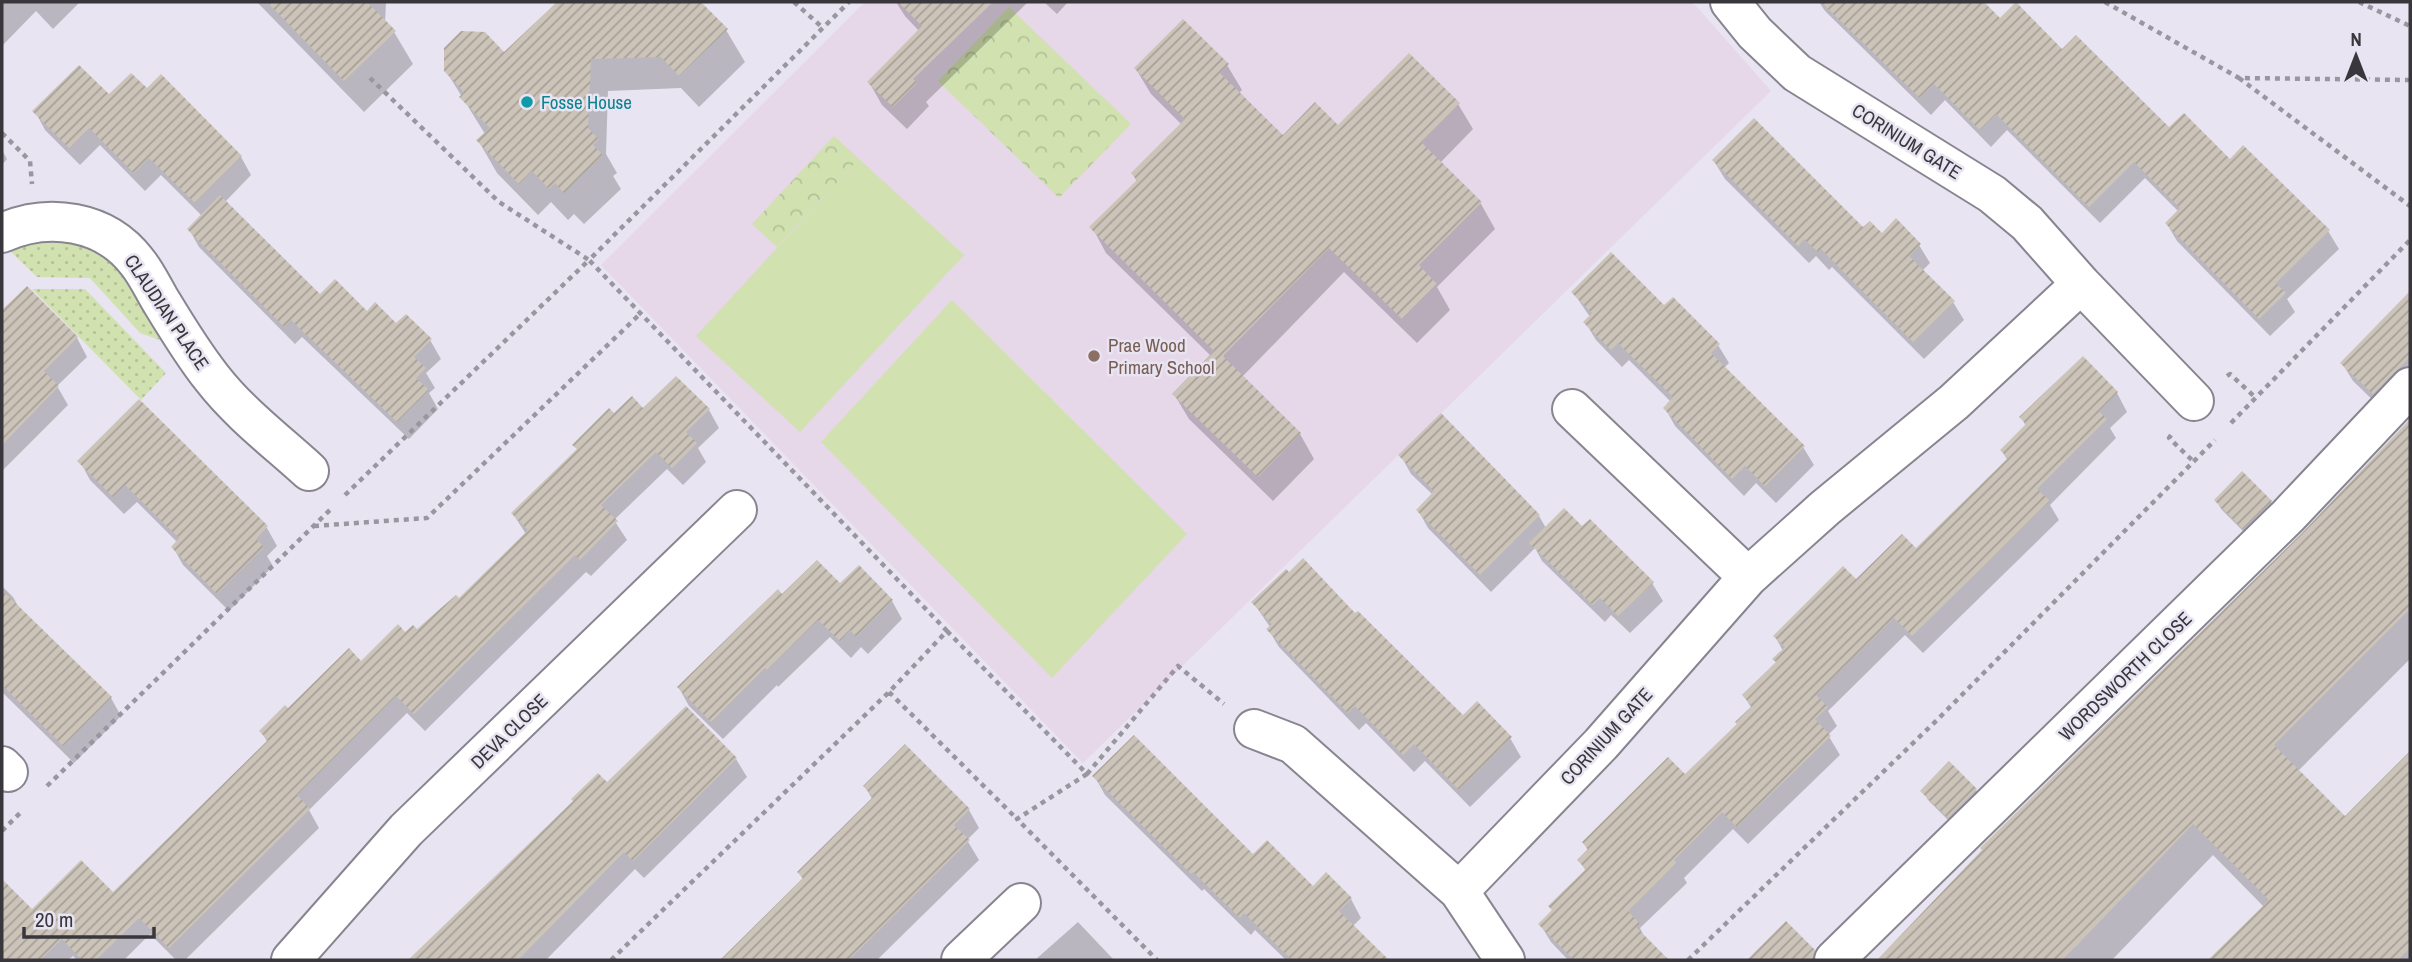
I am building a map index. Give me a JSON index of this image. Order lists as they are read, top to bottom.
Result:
{
  "streets": {
    "street": [
      "CORINIUM GATE",
      "CLAUDIAN PLACE",
      "WORDSWORTH CLOSE",
      "DEVA CLOSE"
    ]
  },
  "places": ["Fosse House", "Prae Wood Primary School"],
  "scale_bar": "20 m",
  "north": "top"
}
